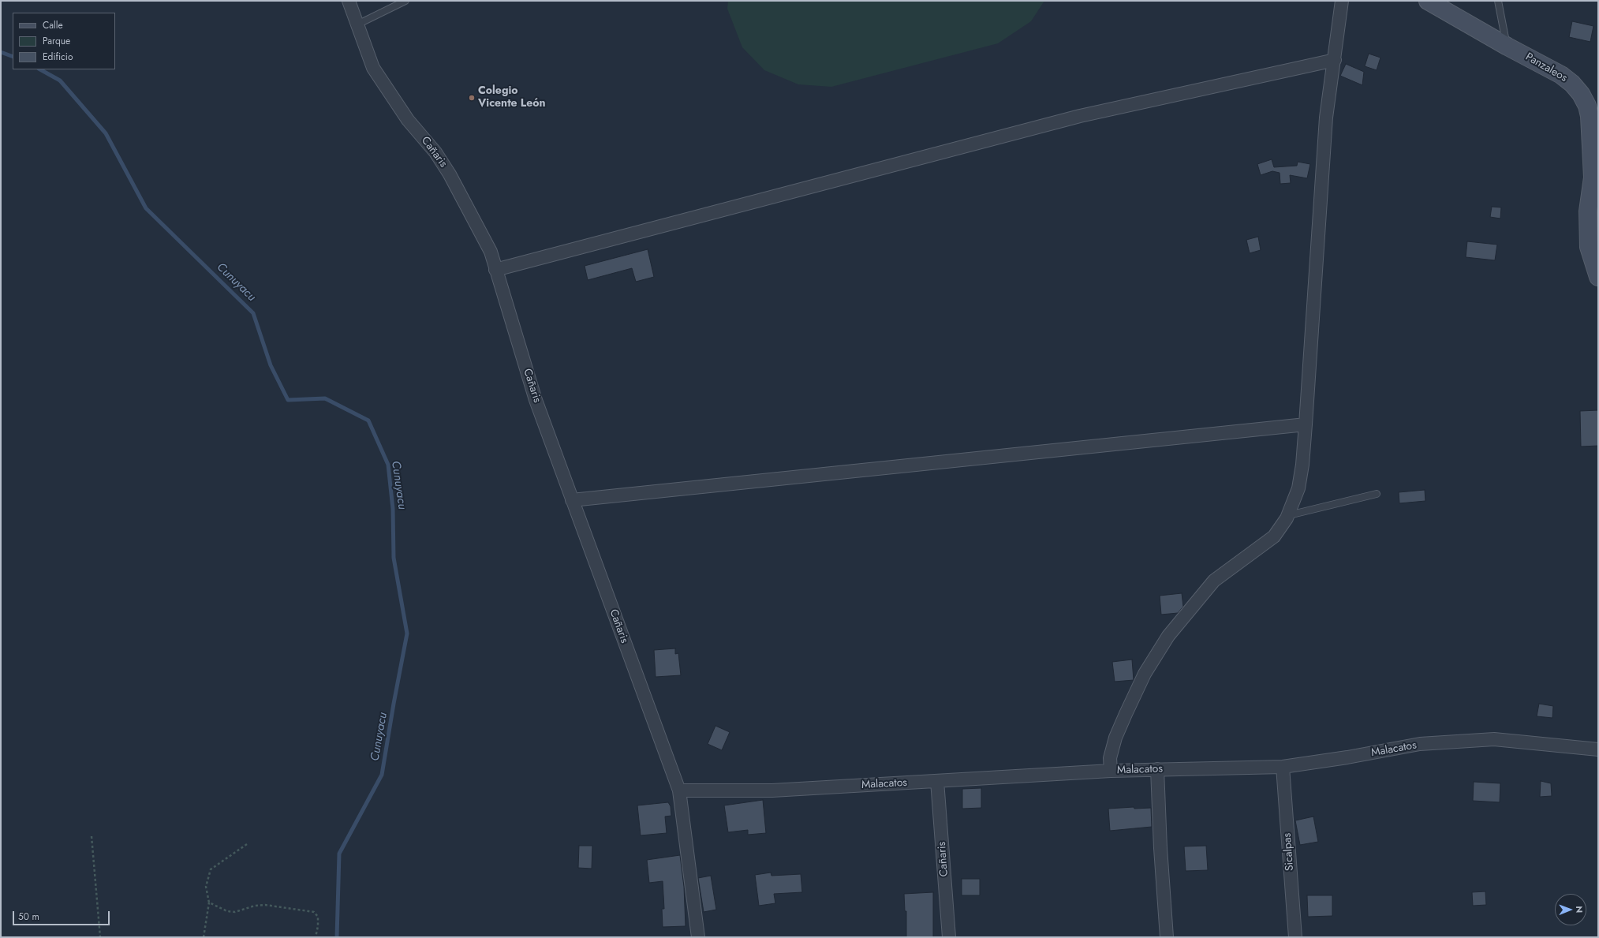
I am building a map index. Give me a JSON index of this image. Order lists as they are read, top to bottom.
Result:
{
  "streets": {
    "street": [
      "Panzaleos",
      "Cañaris",
      "Malacatos",
      "Sicalpas"
    ]
  },
  "crossings": [
    ["Cañaris", "Malacatos"],
    ["Malacatos", "Sicalpas"]
  ],
  "water": ["Cunuyacu"],
  "places": ["Colegio Vicente León"],
  "legend": ["Calle", "Parque", "Edificio"],
  "scale_bar": "50 m",
  "north": "right"
}
